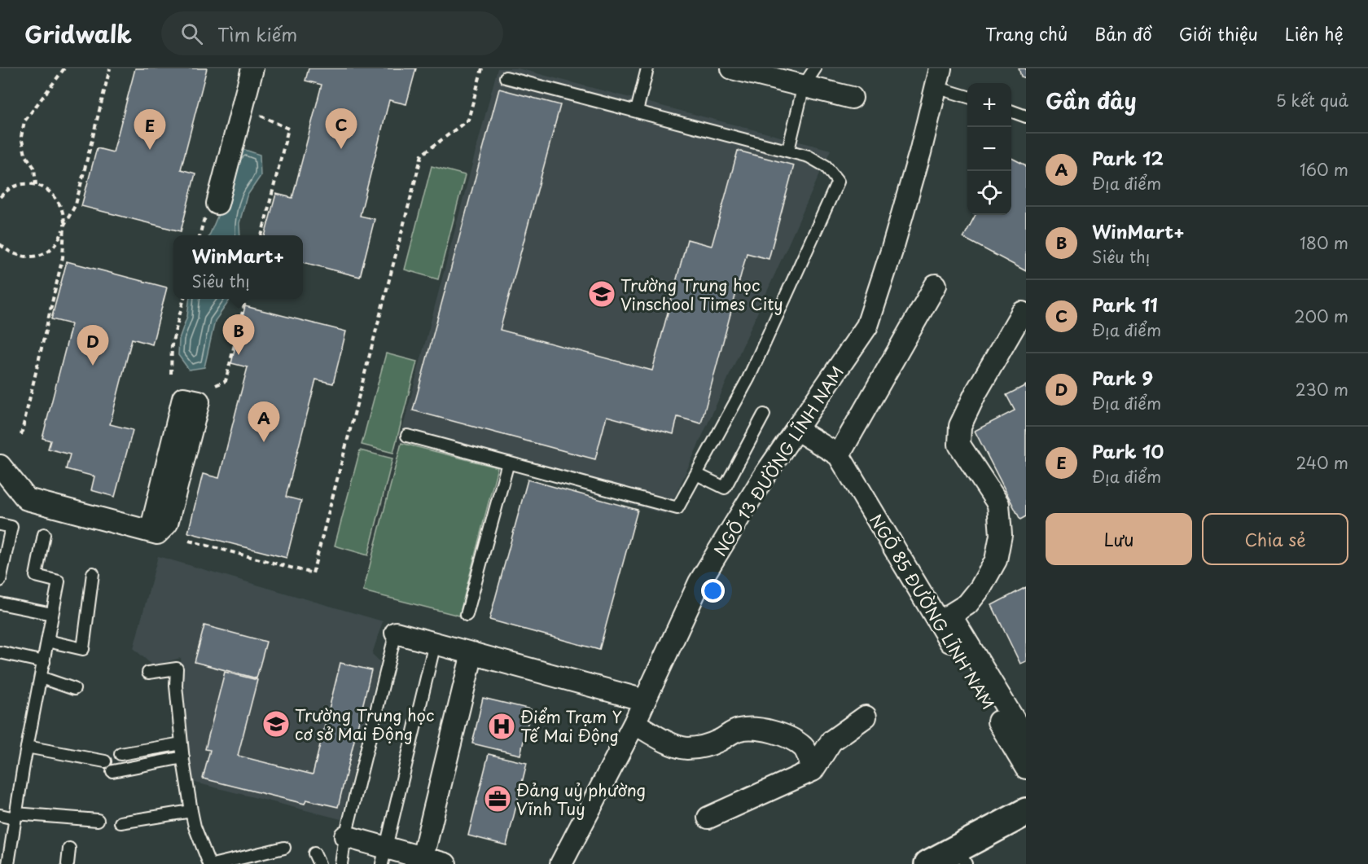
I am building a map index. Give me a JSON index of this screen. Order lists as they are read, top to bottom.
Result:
{
  "streets": {
    "street": ["NGÕ 13 ĐƯỜNG LĨNH NAM", "NGÕ 85 ĐƯỜNG LĨNH NAM"]
  },
  "crossings": [
    ["NGÕ 13 ĐƯỜNG LĨNH NAM", "NGÕ 85 ĐƯỜNG LĨNH NAM"]
  ],
  "places": {
    "school or university": ["Trường Trung học Vinschool Times City", "Trường Trung học cơ sở Mai Động"],
    "hospital": ["Điểm Trạm Y Tế Mai Động"],
    "office": ["Đảng uỷ phường Vĩnh Tuy"]
  },
  "page": {
    "header": "Gridwalk",
    "search": "Tìm kiếm",
    "nav": [
      "Trang chủ",
      "Bản đồ",
      "Giới thiệu",
      "Liên hệ"
    ],
    "heading": ["Gần đây", "5 kết quả"],
    "map_buttons": ["+", "−"],
    "pins": [
      "C",
      "E",
      "B",
      "D",
      "A"
    ],
    "list": [
      {
        "mark": "A",
        "name": "Park 12",
        "note": "Địa điểm",
        "value": "160 m"
      },
      {
        "mark": "B",
        "name": "WinMart+",
        "note": "Siêu thị",
        "value": "180 m"
      },
      {
        "mark": "C",
        "name": "Park 11",
        "note": "Địa điểm",
        "value": "200 m"
      },
      {
        "mark": "D",
        "name": "Park 9",
        "note": "Địa điểm",
        "value": "230 m"
      },
      {
        "mark": "E",
        "name": "Park 10",
        "note": "Địa điểm",
        "value": "240 m"
      }
    ],
    "popup": ["WinMart+", "Siêu thị"],
    "buttons": ["Lưu", "Chia sẻ"]
  }
}
